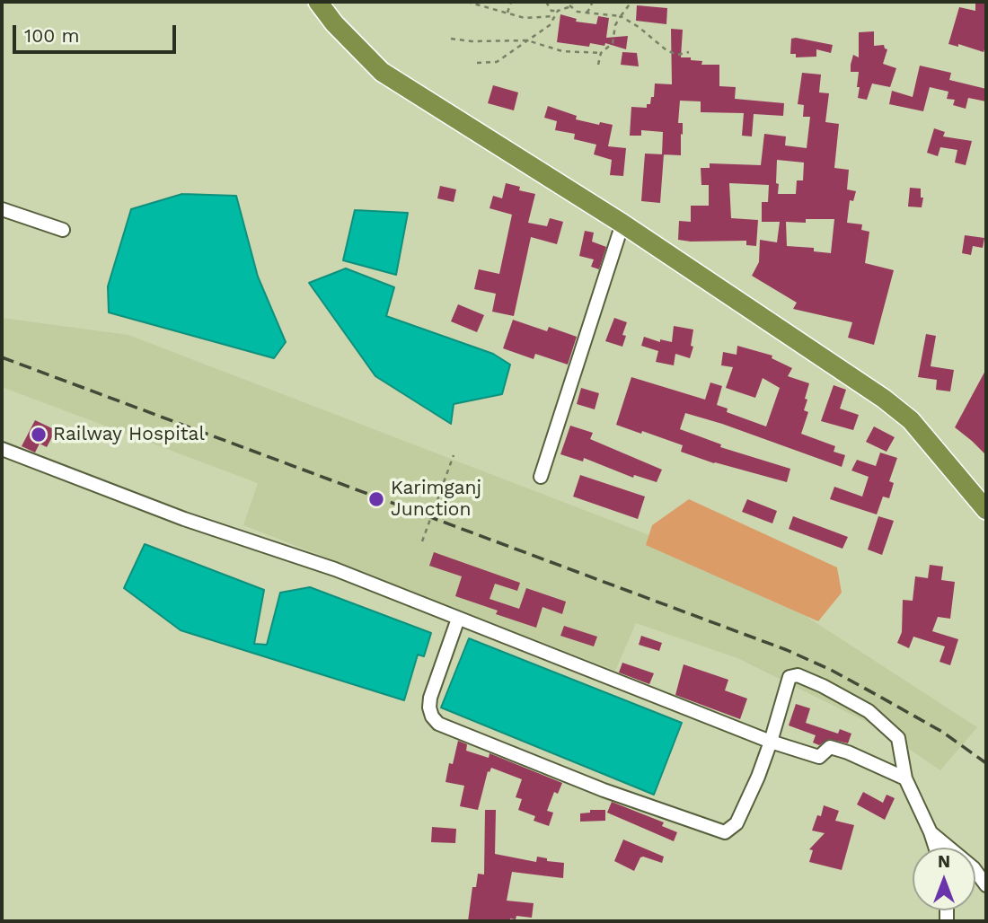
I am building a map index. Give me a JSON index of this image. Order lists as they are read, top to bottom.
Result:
{
  "places": ["Railway Hospital", "Karimganj Junction"],
  "scale_bar": "100 m",
  "north": "top"
}
